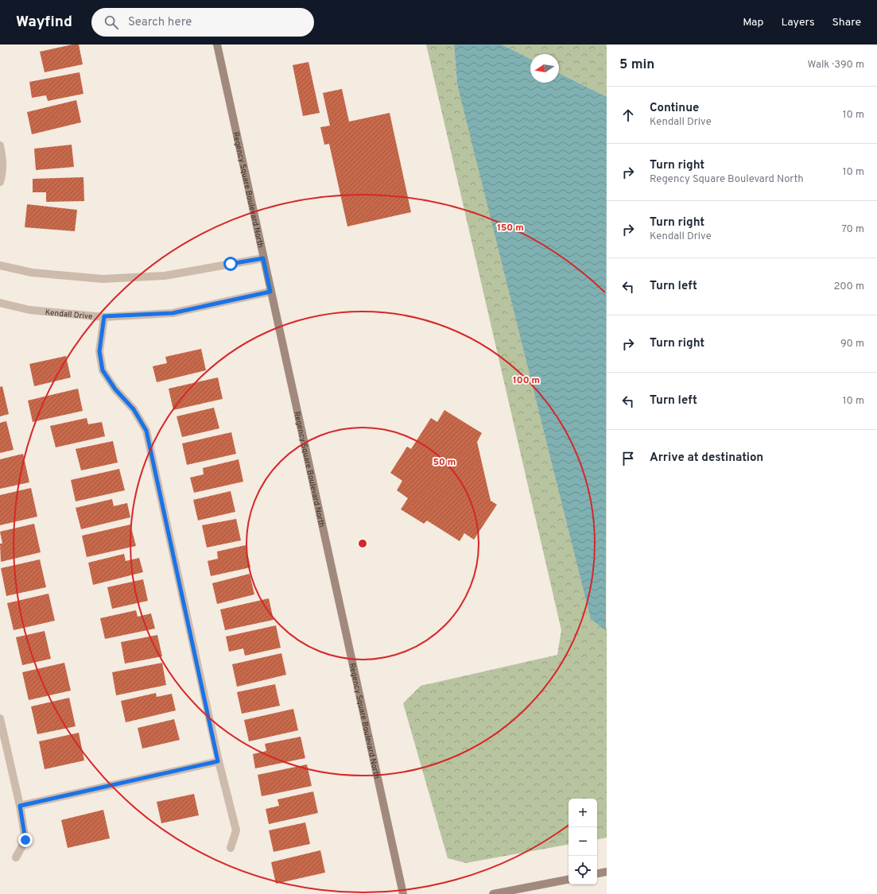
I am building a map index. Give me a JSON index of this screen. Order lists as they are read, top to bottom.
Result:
{
  "streets": {
    "street": ["Regency Square Boulevard North", "Kendall Drive"]
  },
  "crossings": [
    ["Regency Square Boulevard North", "Kendall Drive"]
  ],
  "north": "left",
  "page": {
    "header": "Wayfind",
    "search": "Search here",
    "nav": ["Map", "Layers", "Share"],
    "heading": ["5 min", "Walk · 390 m"],
    "list": [
      ["Continue", "Kendall Drive", "10 m"],
      ["Turn right", "Regency Square Boulevard North", "10 m"],
      ["Turn right", "Kendall Drive", "70 m"],
      ["Turn left", "200 m"],
      ["Turn right", "90 m"],
      ["Turn left", "10 m"],
      "Arrive at destination"
    ],
    "map_buttons": ["+", "−"]
  },
  "rings": ["150 m", "100 m", "50 m"]
}
